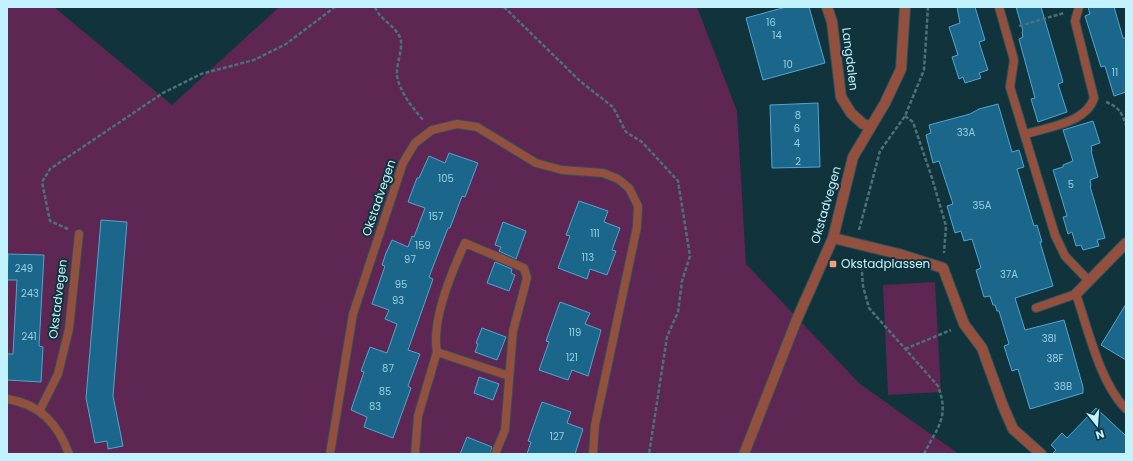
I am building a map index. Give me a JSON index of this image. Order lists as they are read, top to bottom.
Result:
{
  "streets": {
    "street": ["Langdalen", "Okstadvegen"]
  },
  "crossings": [
    ["Langdalen", "Okstadvegen"]
  ],
  "places": {
    "transit": ["Okstadplassen"]
  },
  "house_numbers": [
    "16",
    "14",
    "10",
    "11",
    "8",
    "6",
    "33A",
    "4",
    "2",
    "105",
    "5",
    "35A",
    "157",
    "111",
    "159",
    "113",
    "97",
    "249",
    "37A",
    "95",
    "243",
    "93",
    "119",
    "241",
    "38I",
    "121",
    "38F",
    "87",
    "38B",
    "85",
    "83",
    "127"
  ],
  "north": "bottom"
}
